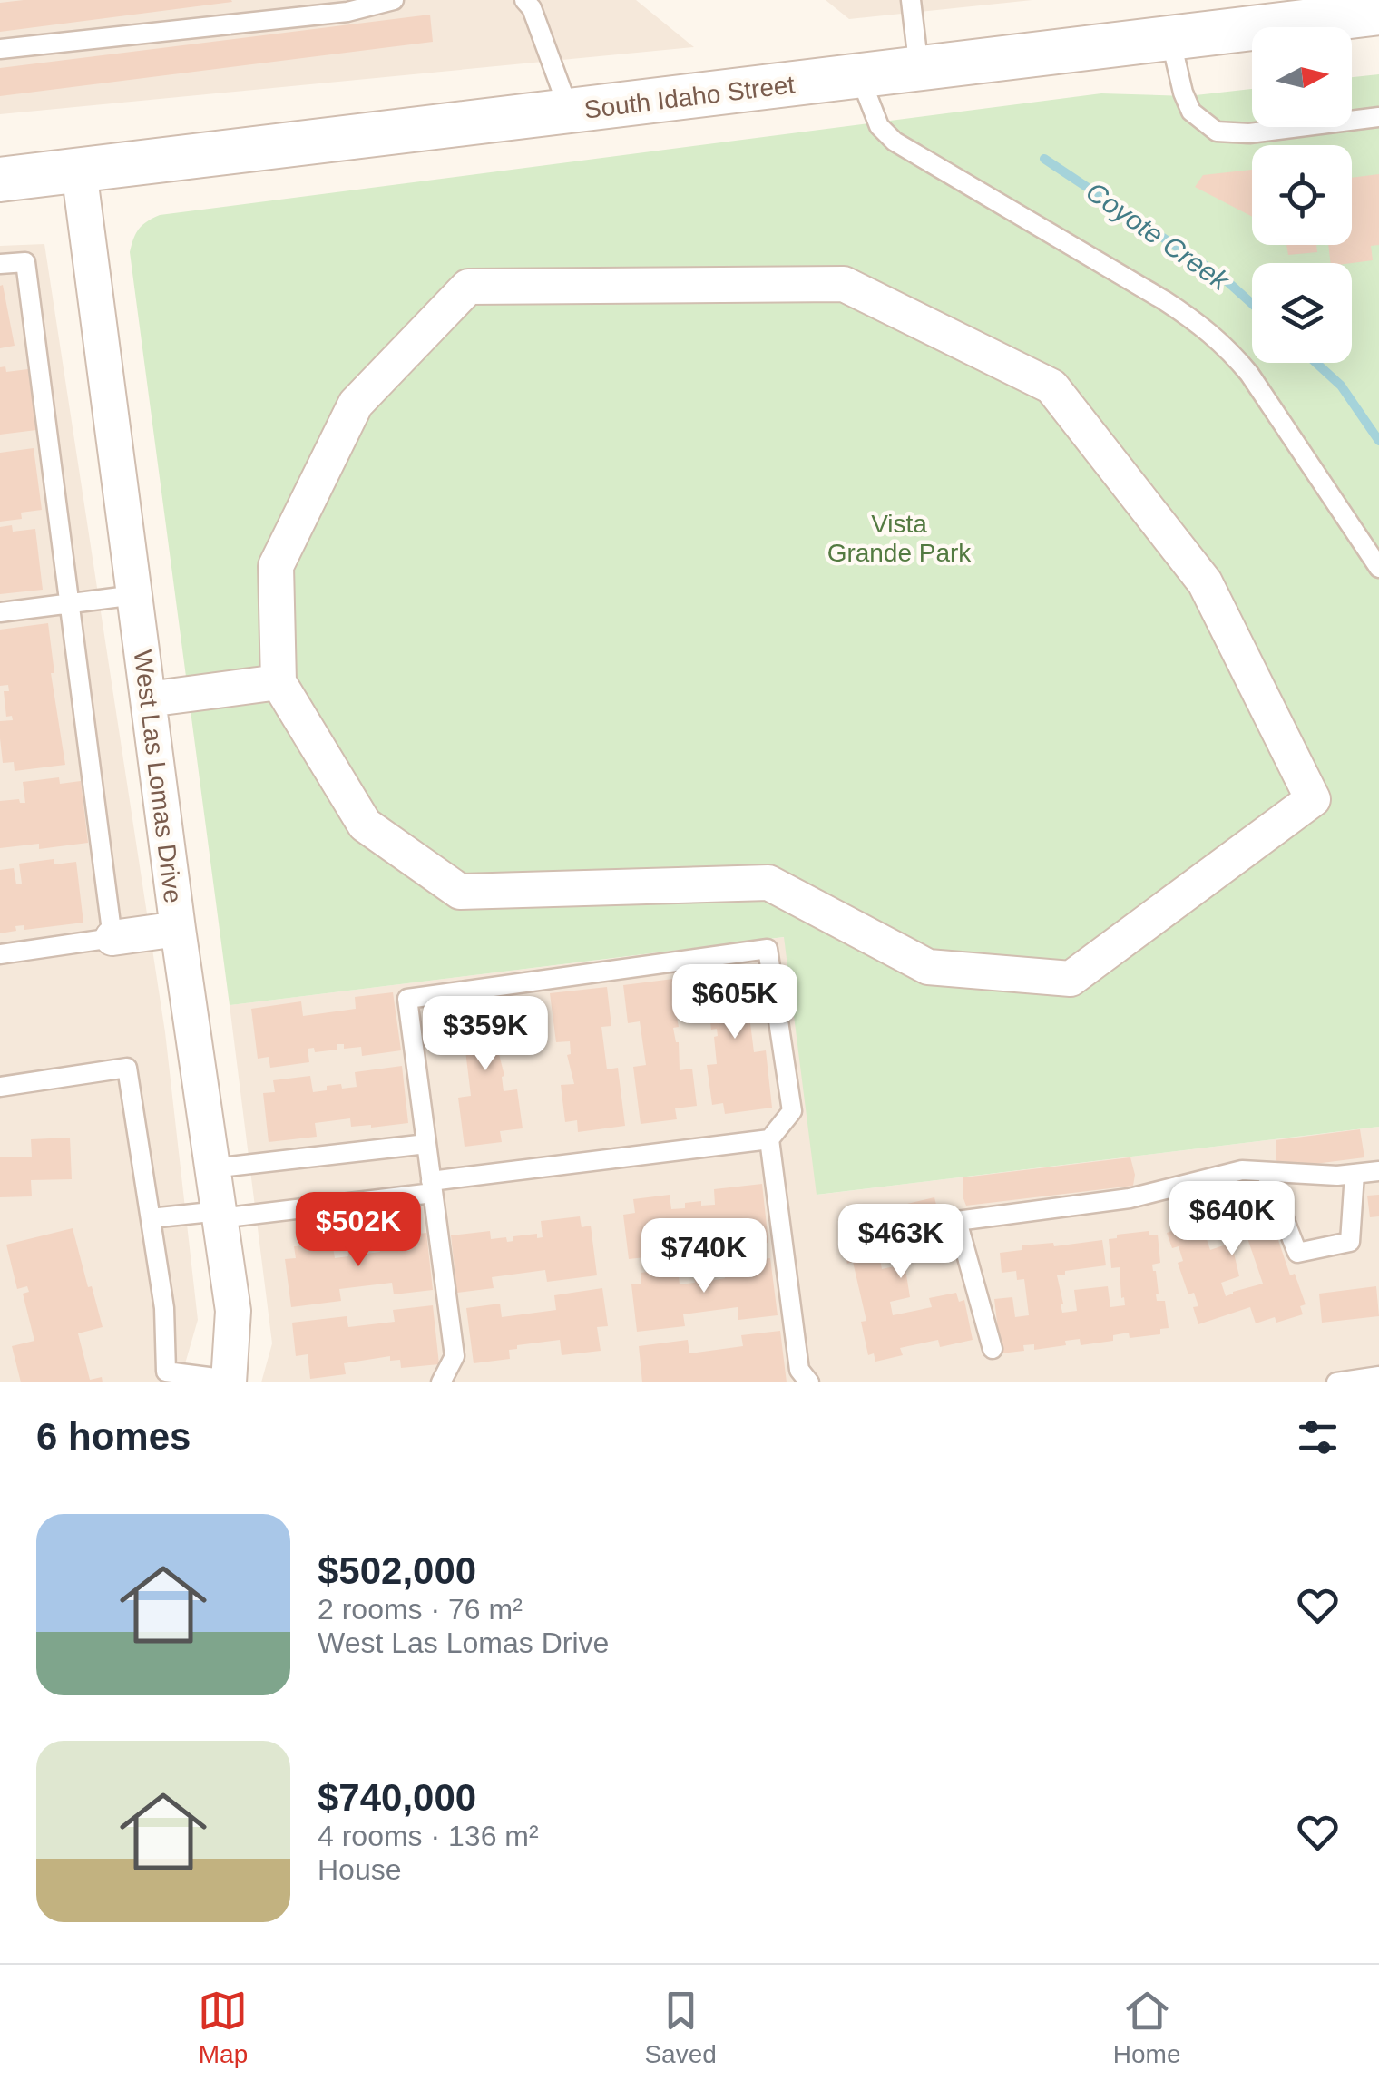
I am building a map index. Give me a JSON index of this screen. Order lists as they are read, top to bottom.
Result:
{
  "streets": {
    "street": ["South Idaho Street", "West Las Lomas Drive"]
  },
  "crossings": [
    ["South Idaho Street", "West Las Lomas Drive"]
  ],
  "water": ["Coyote Creek"],
  "parks": ["Vista Grande Park"],
  "north": "right",
  "page": {
    "price": [
      "$605K",
      "$359K",
      "$640K",
      "$502K",
      "$463K",
      "$740K"
    ],
    "heading": "6 homes",
    "list": [
      {
        "name": "$502,000",
        "note": "2 rooms · 76 m² · West Las Lomas Drive"
      },
      {
        "name": "$740,000",
        "note": "4 rooms · 136 m² · House"
      }
    ],
    "tabs": ["Map", "Saved", "Home"]
  }
}
